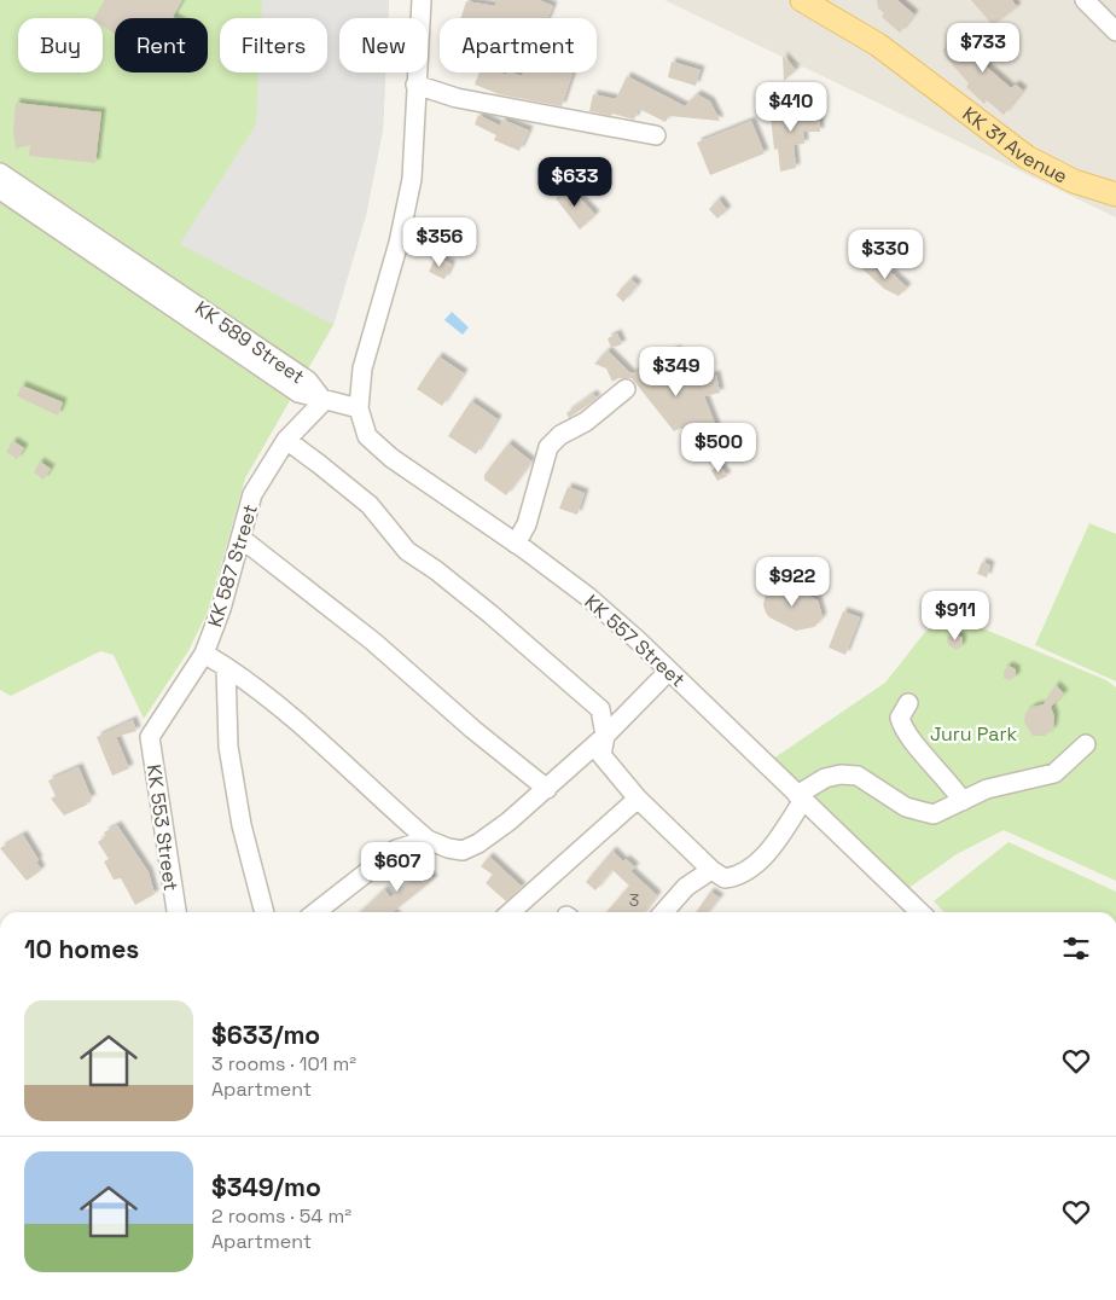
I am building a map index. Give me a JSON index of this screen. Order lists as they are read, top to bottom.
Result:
{
  "streets": {
    "main road": ["KK 31 Avenue"],
    "street": [
      "KK 589 Street",
      "KK 587 Street",
      "KK 557 Street",
      "KK 553 Street"
    ]
  },
  "crossings": [
    ["KK 589 Street", "KK 587 Street"],
    ["KK 587 Street", "KK 553 Street"]
  ],
  "parks": ["Juru Park"],
  "house_numbers": ["3"],
  "page": {
    "chip": [
      "Buy",
      "Rent",
      "Filters",
      "New",
      "Apartment"
    ],
    "price": [
      "$733",
      "$410",
      "$633",
      "$356",
      "$330",
      "$349",
      "$500",
      "$922",
      "$911",
      "$607"
    ],
    "heading": "10 homes",
    "list": [
      {
        "name": "$633/mo",
        "note": "3 rooms · 101 m² · Apartment"
      },
      {
        "name": "$349/mo",
        "note": "2 rooms · 54 m² · Apartment"
      }
    ]
  }
}
